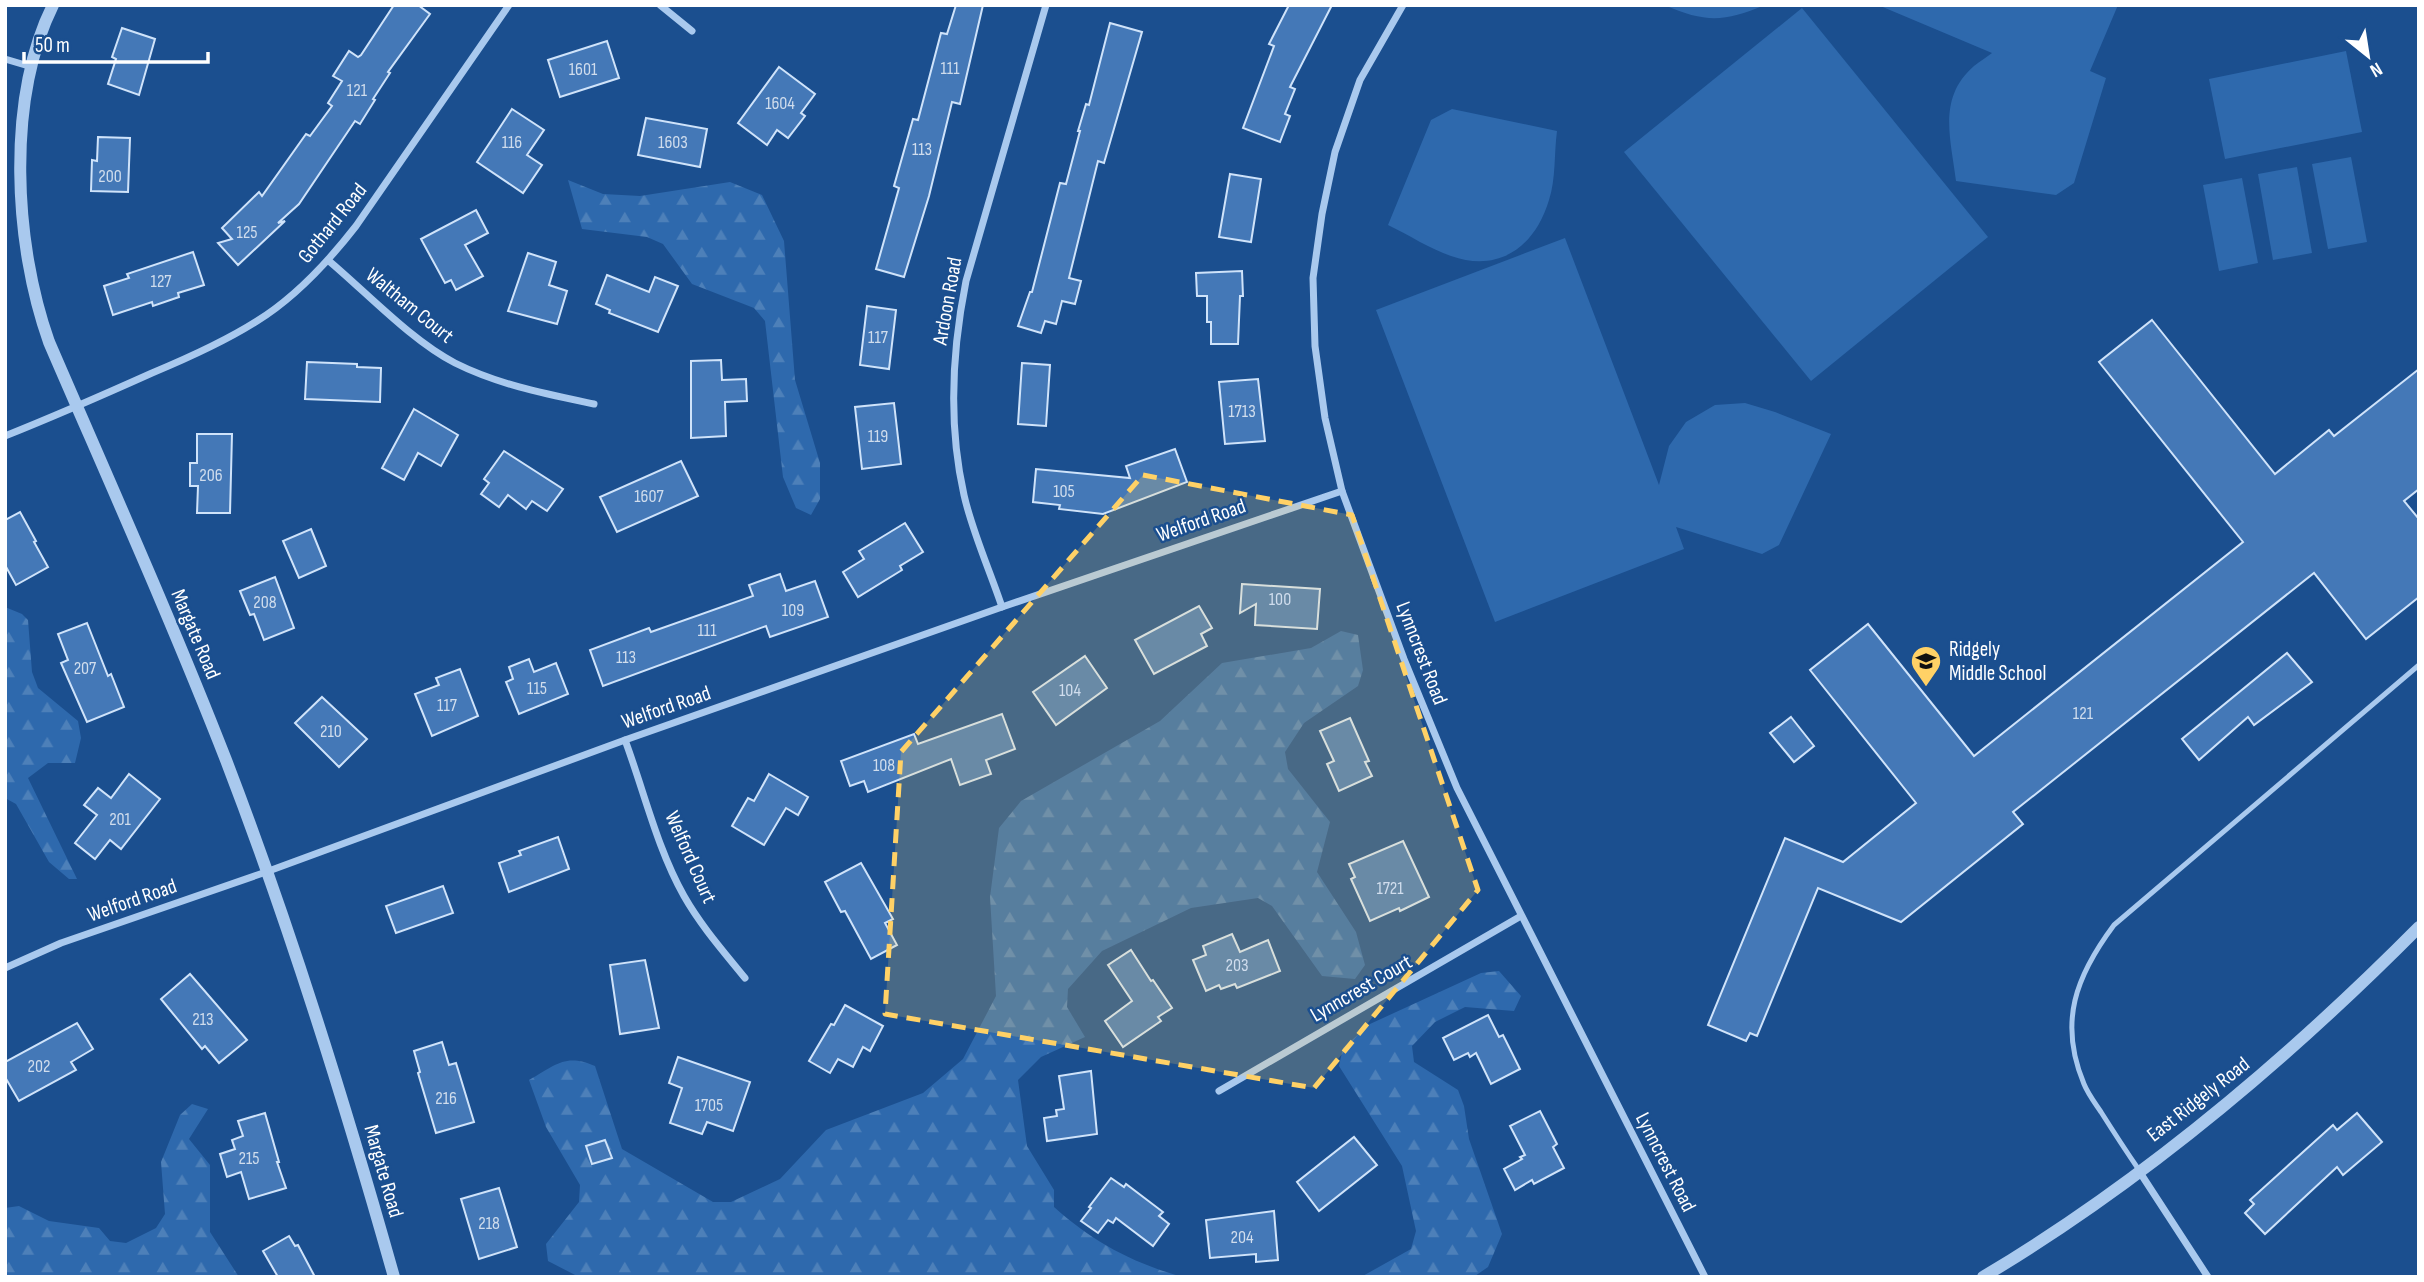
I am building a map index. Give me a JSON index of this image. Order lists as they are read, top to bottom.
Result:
{
  "streets": {
    "street": [
      "Gothard Road",
      "Ardoon Road",
      "Waltham Court",
      "Welford Road",
      "Margate Road",
      "Lynncrest Road",
      "Welford Court",
      "Lynncrest Court",
      "East Ridgely Road"
    ]
  },
  "crossings": [
    ["Gothard Road", "Waltham Court"],
    ["Gothard Road", "Margate Road"],
    ["Ardoon Road", "Welford Road"],
    ["Welford Road", "Margate Road"],
    ["Welford Road", "Lynncrest Road"],
    ["Welford Road", "Welford Court"],
    ["Lynncrest Road", "Lynncrest Court"]
  ],
  "places": {
    "school or university": ["Ridgely Middle School"]
  },
  "house_numbers": [
    "111",
    "1601",
    "121",
    "1604",
    "116",
    "1603",
    "113",
    "200",
    "125",
    "127",
    "117",
    "1713",
    "119",
    "206",
    "105",
    "1607",
    "100",
    "208",
    "109",
    "111",
    "113",
    "207",
    "115",
    "104",
    "117",
    "121",
    "210",
    "108",
    "201",
    "1721",
    "203",
    "213",
    "202",
    "216",
    "1705",
    "215",
    "218",
    "204"
  ],
  "scale_bar": "50 m",
  "north": "bottom right"
}
